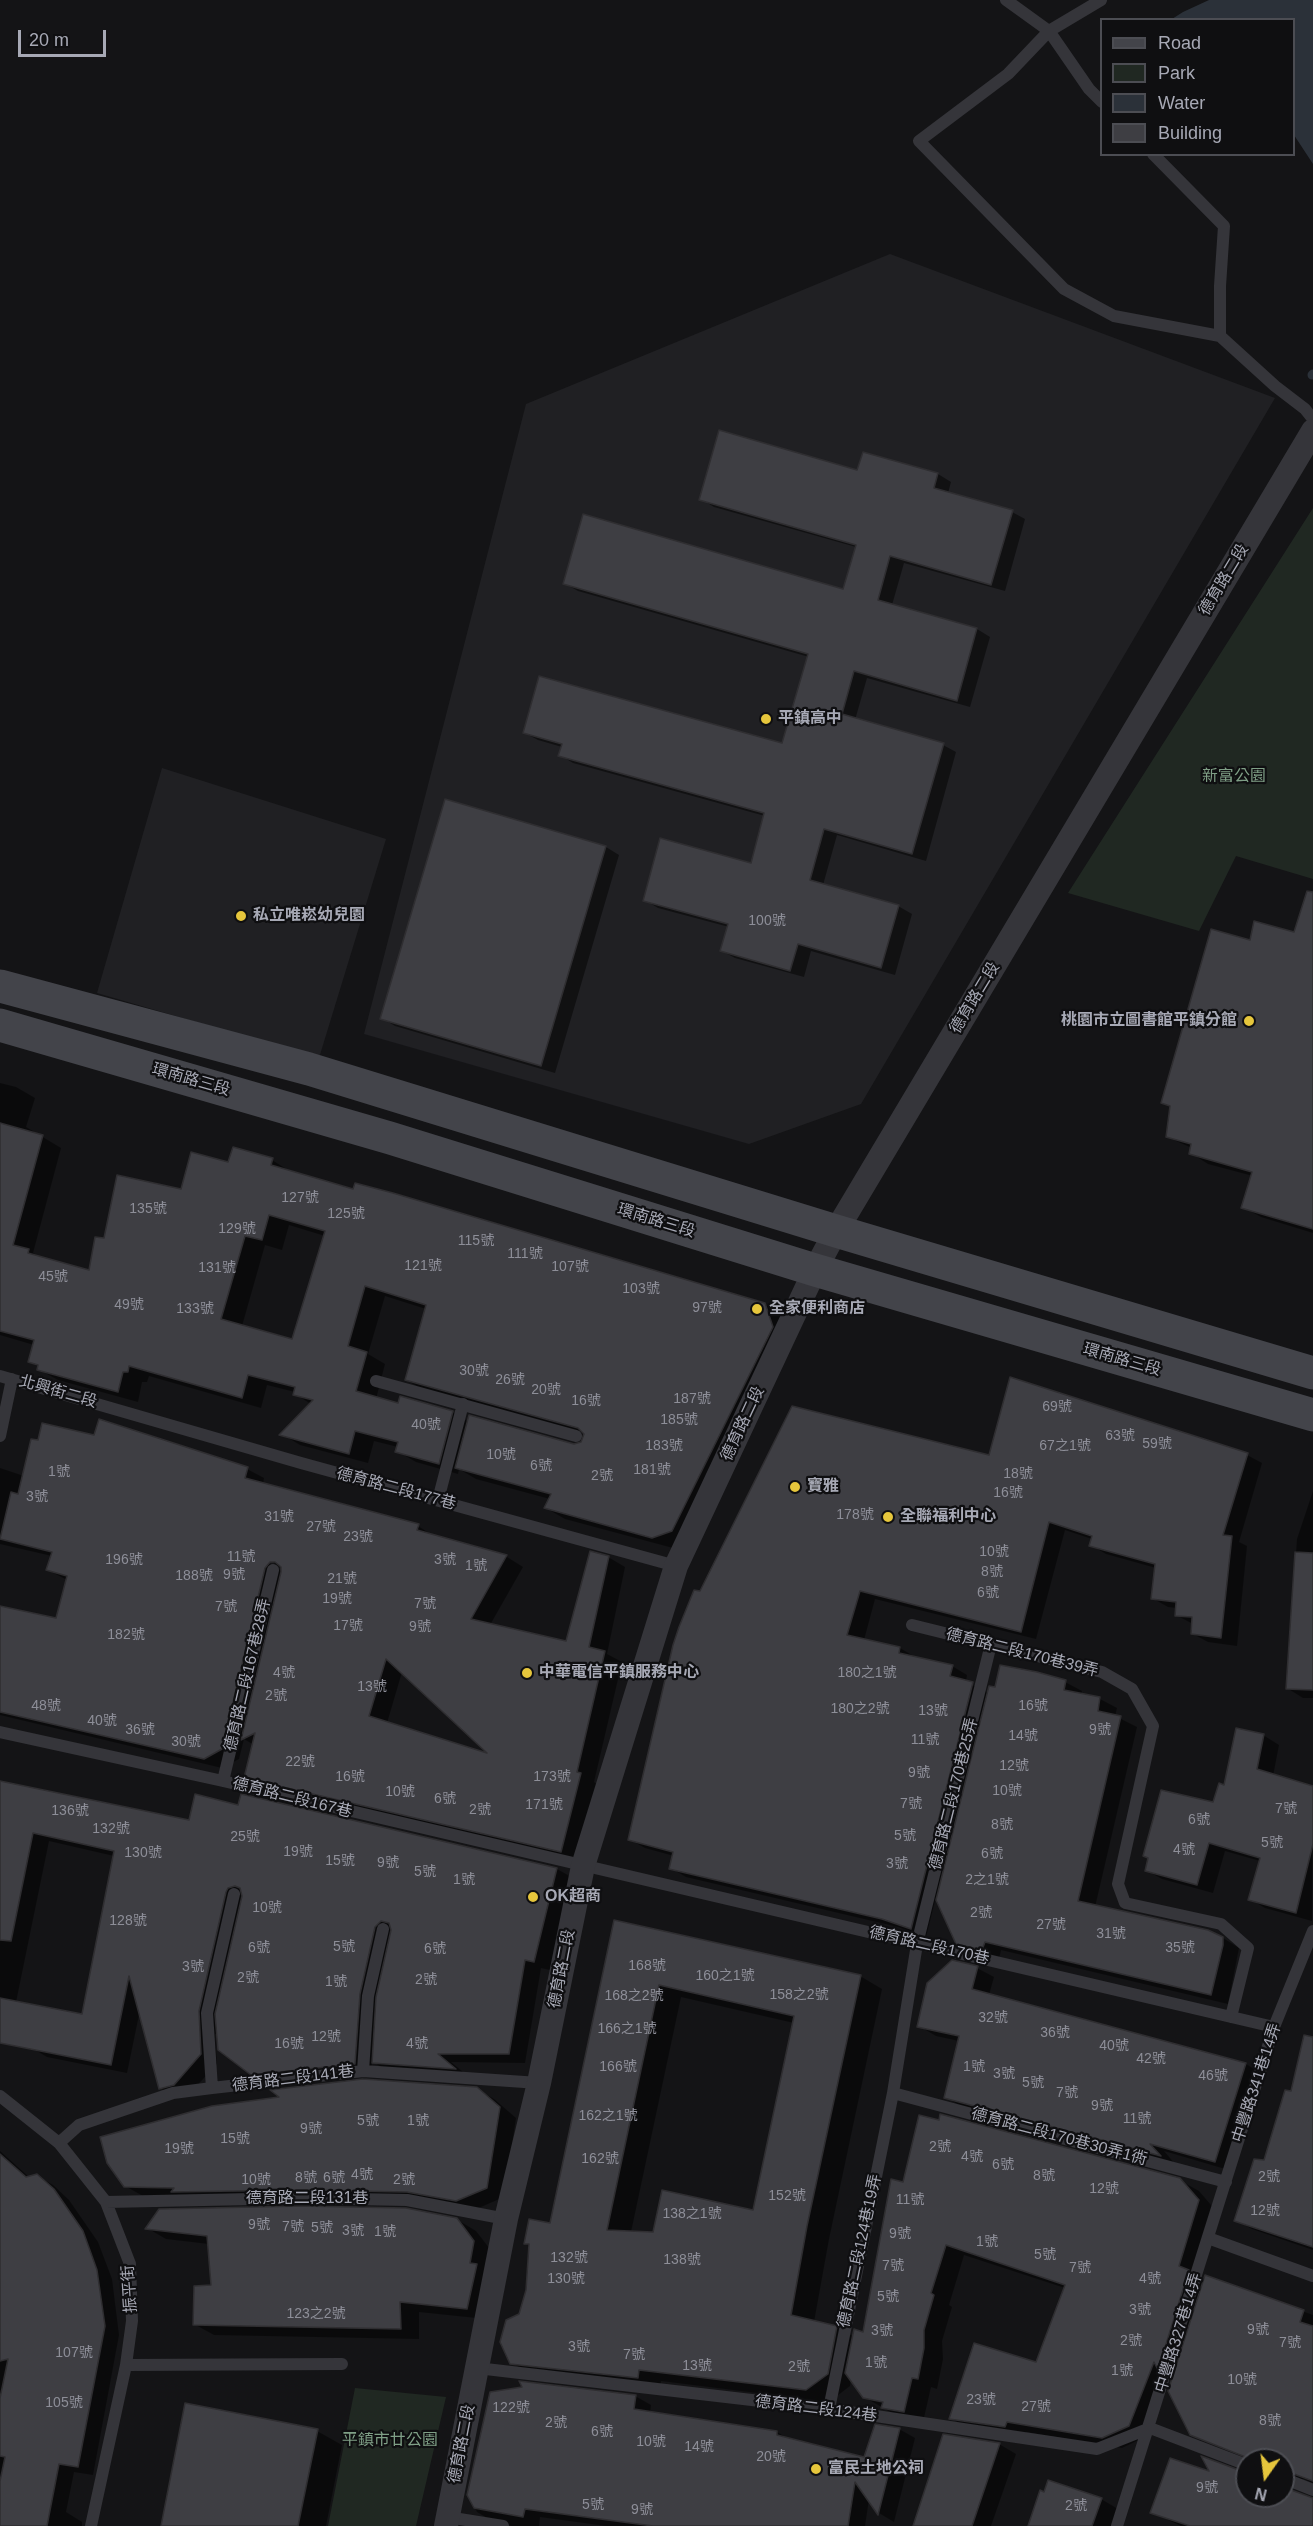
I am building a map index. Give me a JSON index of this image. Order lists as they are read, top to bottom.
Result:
{
  "streets": {
    "main road": ["環南路三段"],
    "street": ["德育路二段"],
    "lane": [
      "北興街二段",
      "德育路二段177巷",
      "德育路二段170巷39弄",
      "德育路二段167巷28弄",
      "德育路二段170巷25弄",
      "德育路二段167巷",
      "德育路二段170巷",
      "德育路二段141巷",
      "中豐路341巷14弄",
      "德育路二段170巷30弄1衖",
      "德育路二段131巷",
      "德育路二段124巷19弄",
      "振平街",
      "中豐路327巷14弄",
      "德育路二段124巷"
    ]
  },
  "crossings": [
    ["德育路二段", "環南路三段"],
    ["德育路二段", "德育路二段177巷"],
    ["德育路二段", "德育路二段167巷"],
    ["德育路二段", "德育路二段170巷"],
    ["德育路二段", "德育路二段141巷"],
    ["德育路二段", "德育路二段131巷"],
    ["德育路二段", "德育路二段124巷"],
    ["北興街二段", "德育路二段177巷"],
    ["德育路二段170巷39弄", "德育路二段170巷25弄"],
    ["德育路二段170巷39弄", "德育路二段170巷"],
    ["德育路二段167巷28弄", "德育路二段167巷"],
    ["德育路二段170巷25弄", "德育路二段170巷"],
    ["德育路二段170巷25弄", "德育路二段170巷30弄1衖"],
    ["德育路二段170巷25弄", "德育路二段124巷19弄"],
    ["德育路二段167巷", "德育路二段170巷"],
    ["德育路二段170巷", "中豐路341巷14弄"],
    ["德育路二段141巷", "振平街"],
    ["中豐路341巷14弄", "德育路二段170巷30弄1衖"],
    ["中豐路341巷14弄", "中豐路327巷14弄"],
    ["德育路二段170巷30弄1衖", "德育路二段124巷19弄"],
    ["德育路二段131巷", "振平街"],
    ["德育路二段124巷19弄", "德育路二段124巷"],
    ["中豐路327巷14弄", "德育路二段124巷"]
  ],
  "parks": ["新富公園", "平鎮市廿公園"],
  "places": [
    "平鎮高中",
    "私立唯崧幼兒園",
    "桃園市立圖書館平鎮分館",
    "全家便利商店",
    "寶雅",
    "全聯福利中心",
    "中華電信平鎮服務中心",
    "OK超商",
    "富民土地公祠"
  ],
  "house_numbers": [
    "100號",
    "127號",
    "135號",
    "125號",
    "129號",
    "115號",
    "111號",
    "121號",
    "107號",
    "131號",
    "45號",
    "103號",
    "49號",
    "97號",
    "133號",
    "30號",
    "26號",
    "20號",
    "187號",
    "16號",
    "69號",
    "185號",
    "40號",
    "63號",
    "59號",
    "183號",
    "67之1號",
    "10號",
    "6號",
    "181號",
    "1號",
    "18號",
    "2號",
    "16號",
    "3號",
    "178號",
    "31號",
    "27號",
    "23號",
    "10號",
    "11號",
    "196號",
    "3號",
    "1號",
    "8號",
    "9號",
    "188號",
    "21號",
    "6號",
    "19號",
    "7號",
    "7號",
    "17號",
    "9號",
    "182號",
    "4號",
    "180之1號",
    "13號",
    "2號",
    "48號",
    "16號",
    "180之2號",
    "13號",
    "40號",
    "36號",
    "9號",
    "14號",
    "11號",
    "30號",
    "22號",
    "12號",
    "9號",
    "16號",
    "173號",
    "10號",
    "10號",
    "6號",
    "7號",
    "171號",
    "7號",
    "2號",
    "136號",
    "6號",
    "8號",
    "132號",
    "5號",
    "25號",
    "5號",
    "4號",
    "19號",
    "130號",
    "6號",
    "15號",
    "9號",
    "3號",
    "5號",
    "1號",
    "2之1號",
    "10號",
    "2號",
    "128號",
    "27號",
    "31號",
    "5號",
    "6號",
    "35號",
    "6號",
    "168號",
    "3號",
    "160之1號",
    "2號",
    "2號",
    "1號",
    "158之2號",
    "168之2號",
    "32號",
    "166之1號",
    "36號",
    "12號",
    "16號",
    "4號",
    "40號",
    "42號",
    "166號",
    "1號",
    "3號",
    "46號",
    "5號",
    "7號",
    "9號",
    "162之1號",
    "11號",
    "5號",
    "1號",
    "9號",
    "15號",
    "2號",
    "19號",
    "4號",
    "162號",
    "6號",
    "4號",
    "8號",
    "2號",
    "8號",
    "6號",
    "10號",
    "2號",
    "12號",
    "152號",
    "11號",
    "12號",
    "138之1號",
    "9號",
    "7號",
    "5號",
    "3號",
    "1號",
    "9號",
    "1號",
    "5號",
    "132號",
    "138號",
    "7號",
    "7號",
    "130號",
    "4號",
    "5號",
    "3號",
    "123之2號",
    "9號",
    "3號",
    "2號",
    "7號",
    "3號",
    "107號",
    "7號",
    "1號",
    "13號",
    "2號",
    "1號",
    "10號",
    "23號",
    "105號",
    "27號",
    "122號",
    "8號",
    "2號",
    "6號",
    "10號",
    "14號",
    "20號",
    "9號",
    "5號",
    "2號",
    "9號"
  ],
  "legend": [
    "Road",
    "Park",
    "Water",
    "Building"
  ],
  "scale_bar": "20 m",
  "north": "bottom"
}
